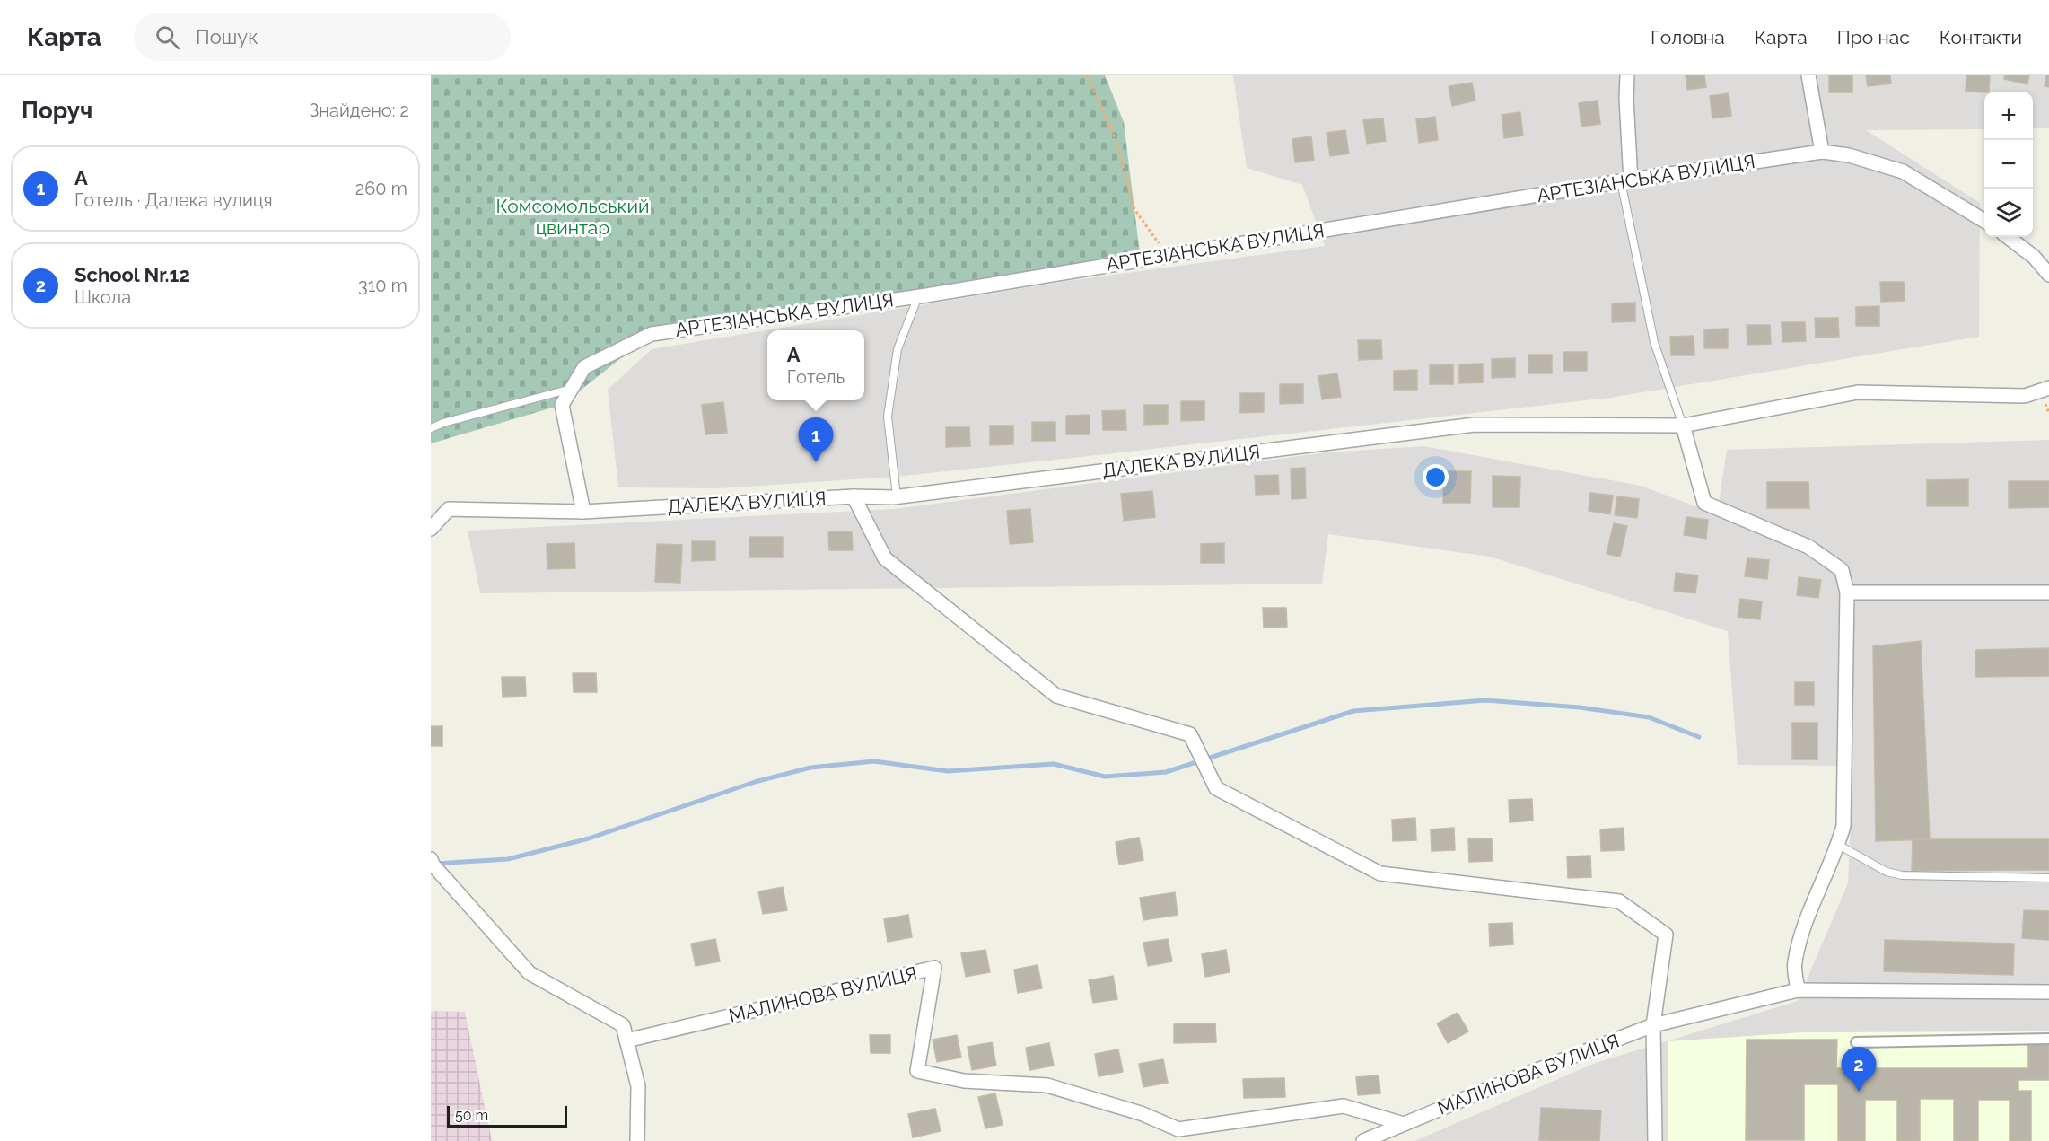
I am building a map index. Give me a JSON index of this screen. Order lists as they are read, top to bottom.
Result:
{
  "streets": {
    "street": ["АРТЕЗІАНСЬКА ВУЛИЦЯ", "ДАЛЕКА ВУЛИЦЯ", "МАЛИНОВА ВУЛИЦЯ"]
  },
  "crossings": [
    ["АРТЕЗІАНСЬКА ВУЛИЦЯ", "ДАЛЕКА ВУЛИЦЯ"]
  ],
  "parks": ["Комсомольський цвинтар"],
  "scale_bar": "50 m",
  "page": {
    "header": "Карта",
    "search": "Пошук",
    "nav": [
      "Головна",
      "Карта",
      "Про нас",
      "Контакти"
    ],
    "heading": ["Поруч", "Знайдено: 2"],
    "map_buttons": ["+", "−"],
    "list": [
      {
        "mark": "1",
        "name": "А",
        "note": "Готель · Далека вулиця",
        "value": "260 m"
      },
      {
        "mark": "2",
        "name": "School Nr.12",
        "note": "Школа",
        "value": "310 m"
      }
    ],
    "popup": ["А", "Готель"],
    "pins": ["1", "2"],
    "scale": "50 m"
  }
}
